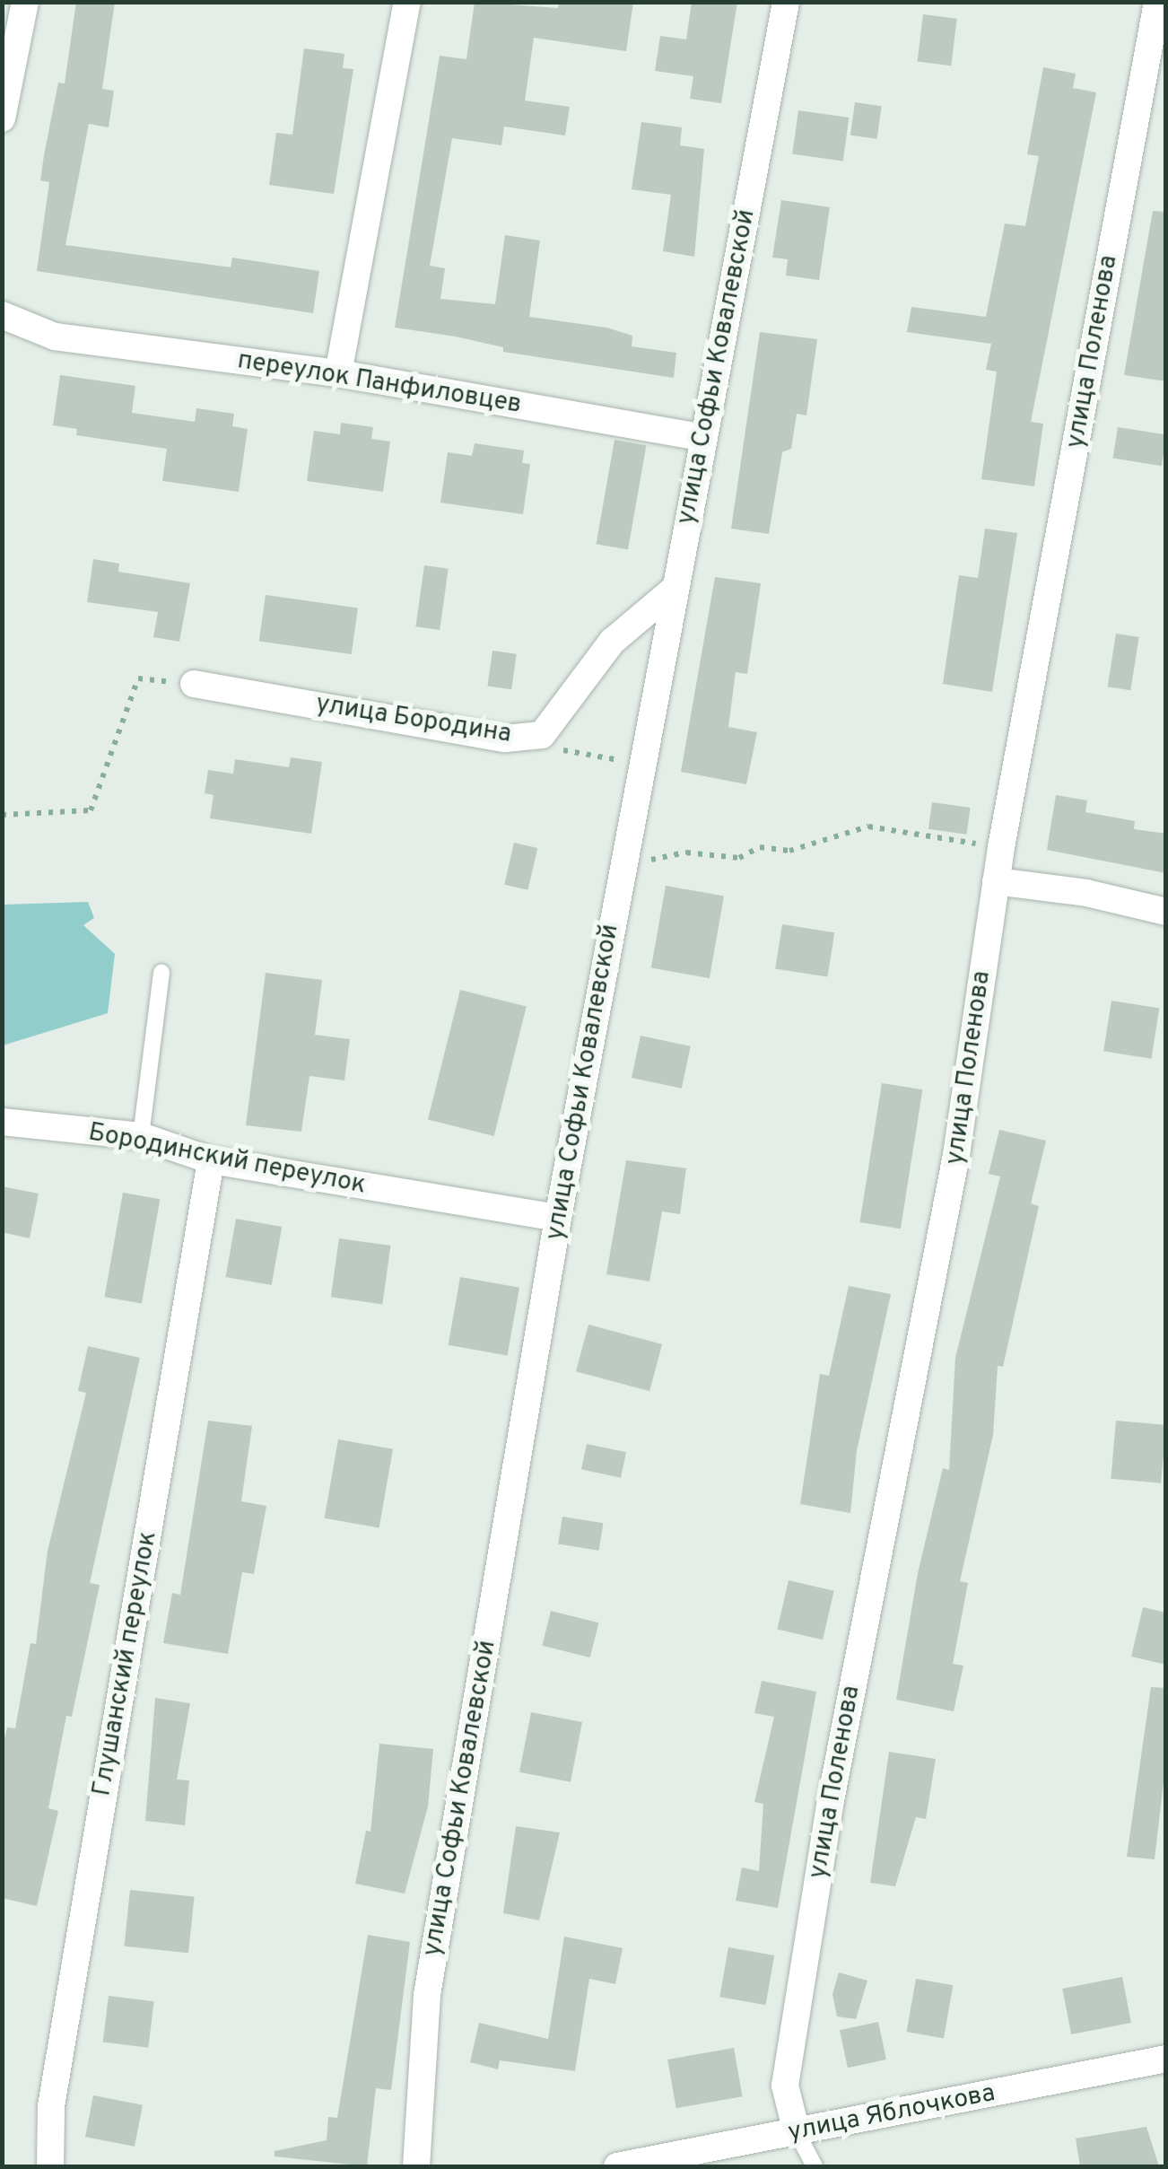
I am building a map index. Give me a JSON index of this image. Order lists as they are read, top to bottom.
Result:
{
  "streets": {
    "street": [
      "улица Поленова",
      "улица Софьи Ковалевской",
      "переулок Панфиловцев",
      "улица Бородина",
      "Бородинский переулок",
      "Глушанский переулок",
      "улица Яблочкова"
    ]
  },
  "crossings": [
    ["улица Поленова", "улица Яблочкова"],
    ["улица Софьи Ковалевской", "переулок Панфиловцев"],
    ["улица Софьи Ковалевской", "улица Бородина"],
    ["улица Софьи Ковалевской", "Бородинский переулок"],
    ["Бородинский переулок", "Глушанский переулок"]
  ]
}
